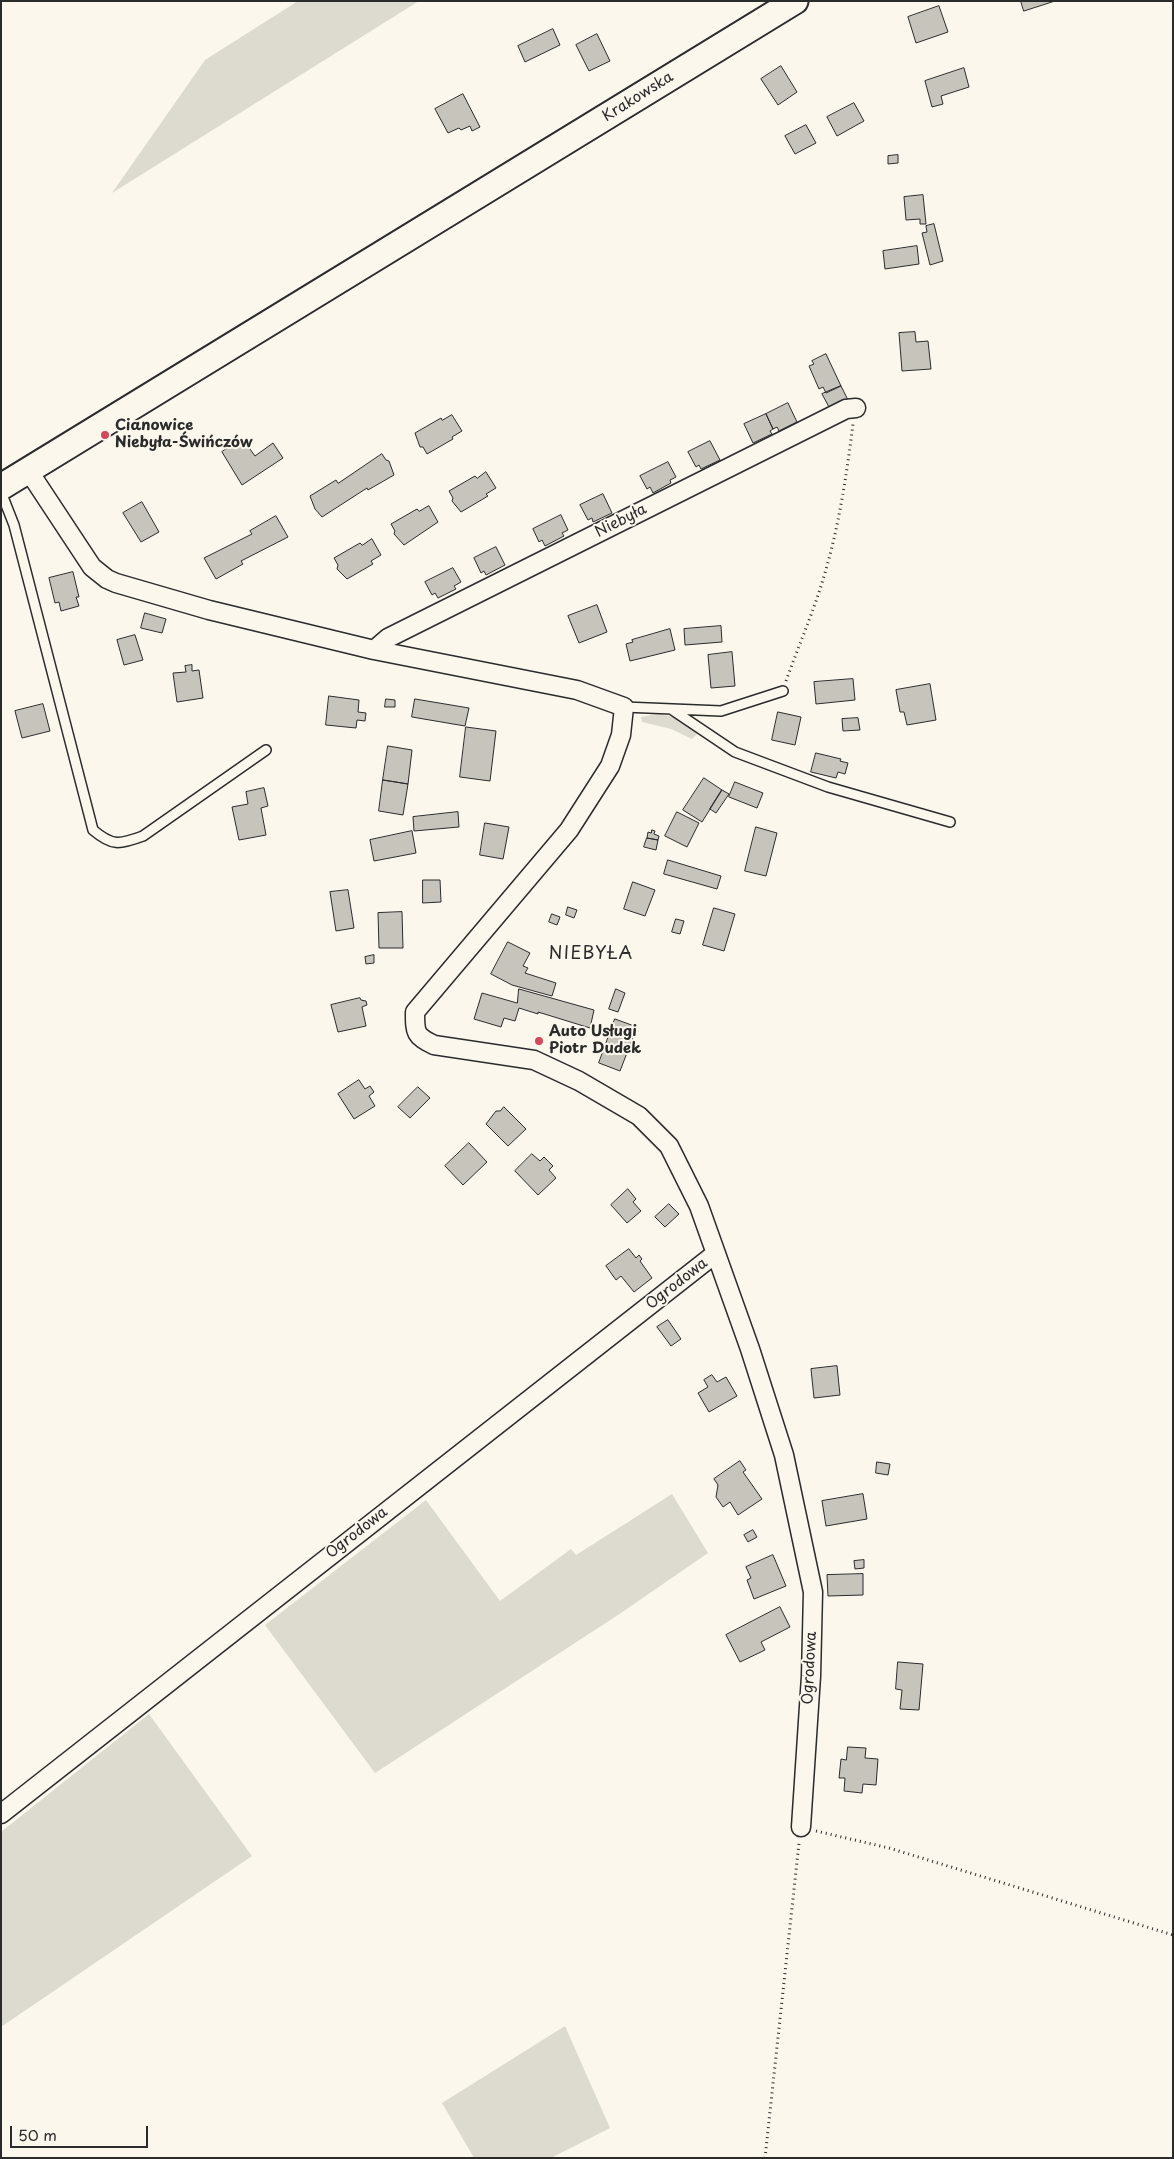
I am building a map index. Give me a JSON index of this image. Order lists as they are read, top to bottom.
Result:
{
  "streets": {
    "main road": ["Krakowska"],
    "street": ["Niebyła", "Ogrodowa"]
  },
  "districts": ["NIEBYŁA"],
  "places": ["Cianowice Niebyła-Świńczów", "Auto Usługi Piotr Dudek"],
  "scale_bar": "50 m"
}
